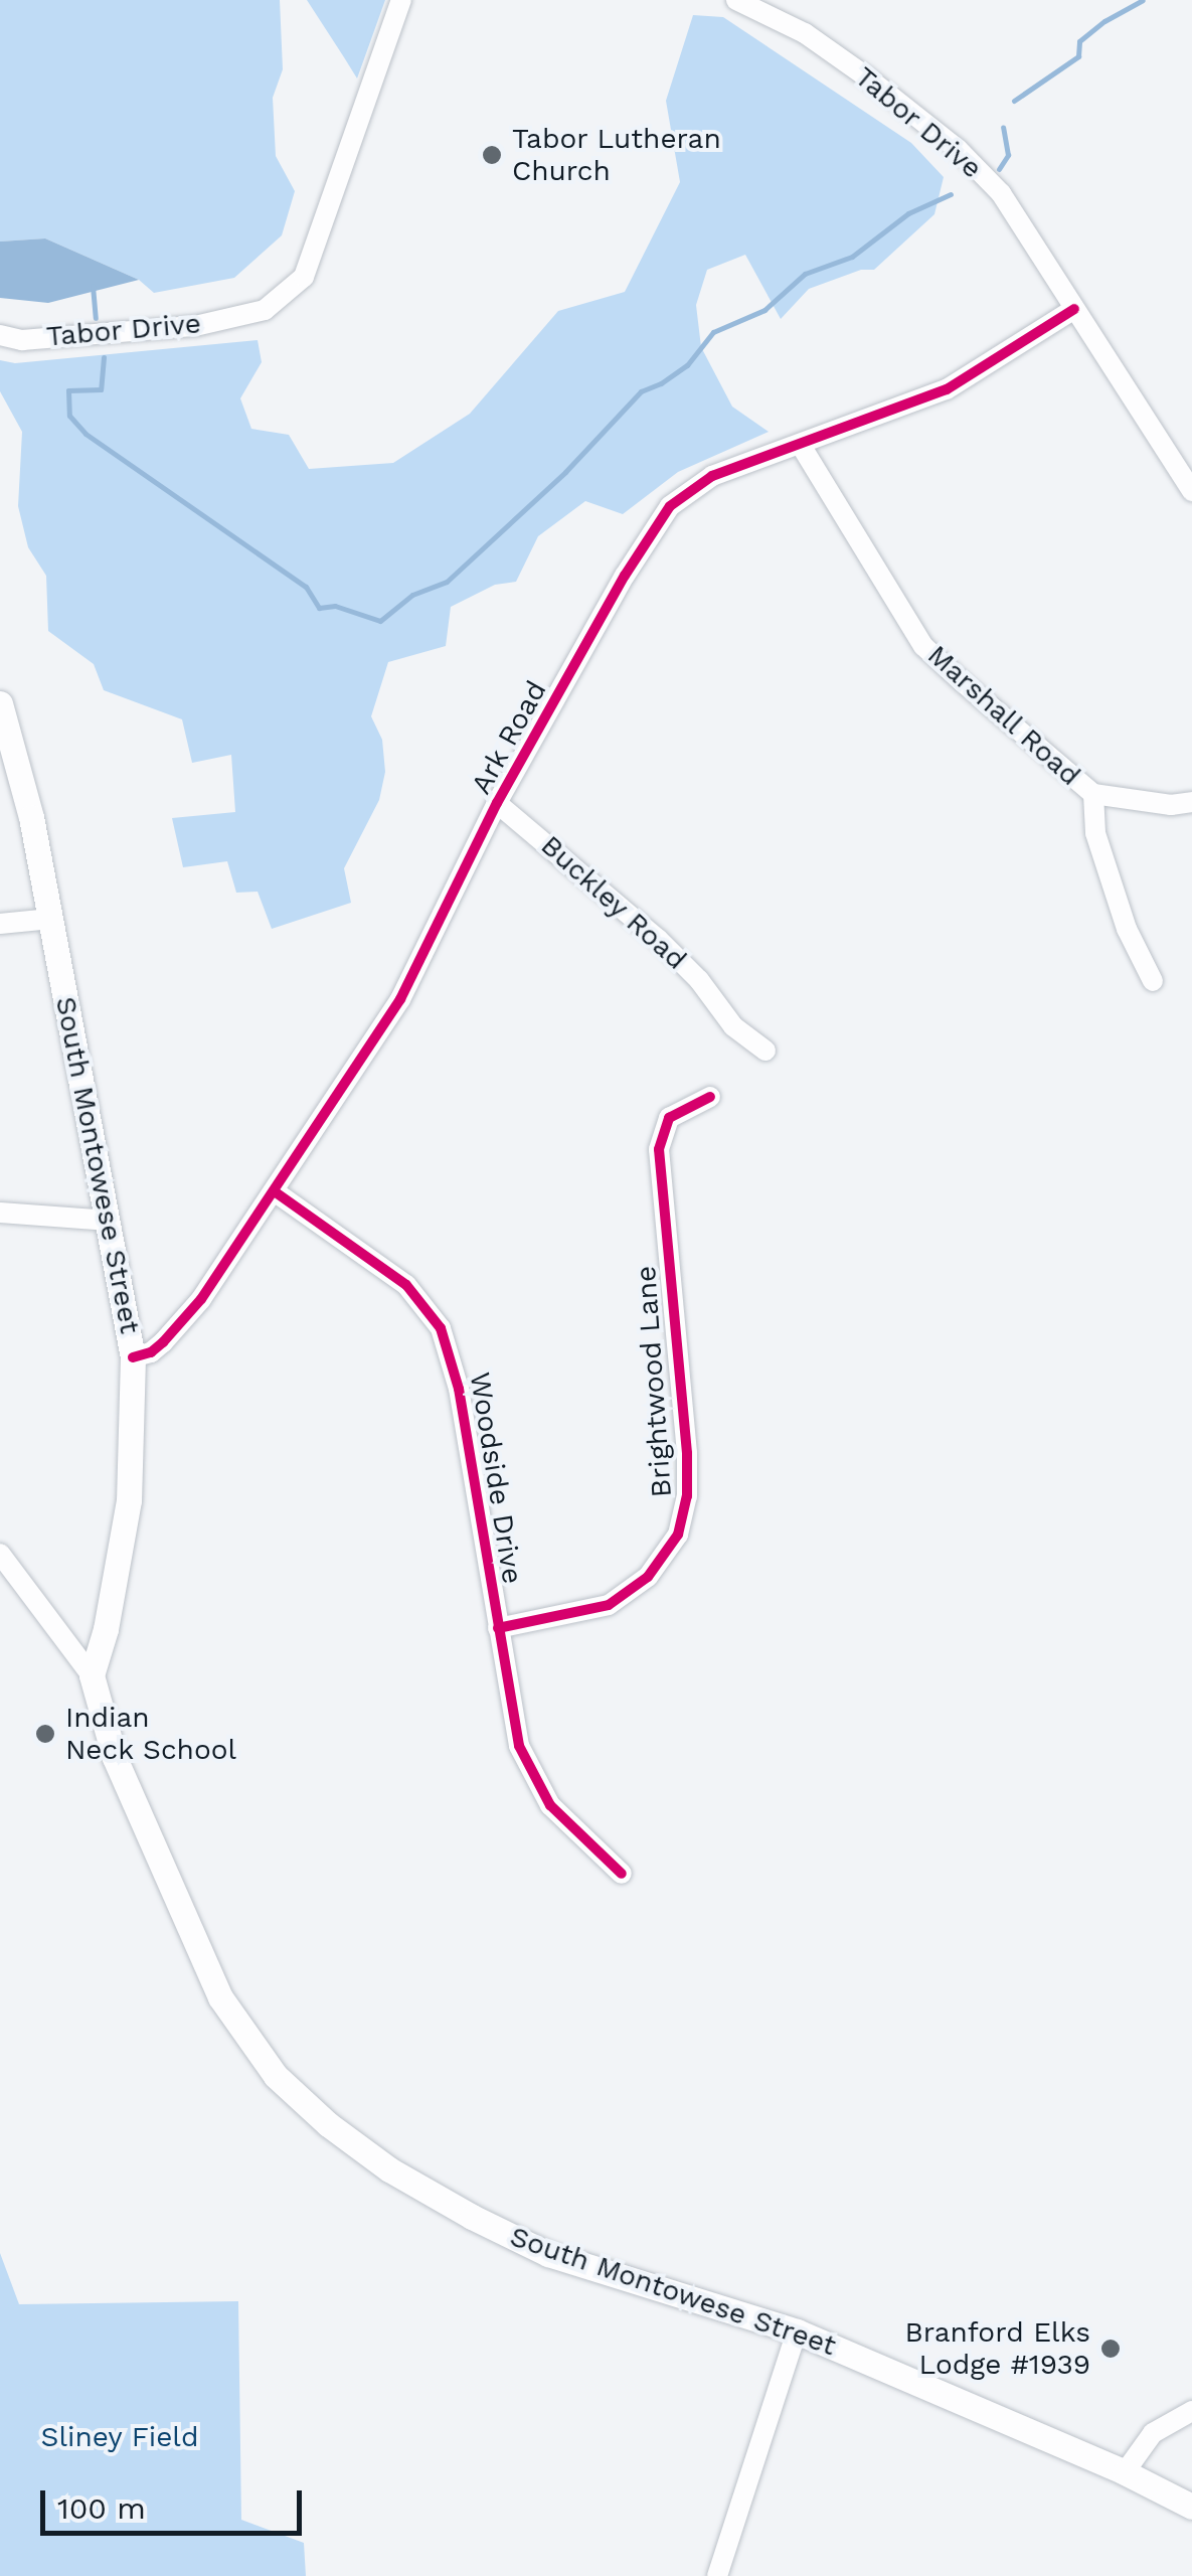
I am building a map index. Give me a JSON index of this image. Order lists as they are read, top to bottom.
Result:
{
  "streets": {
    "main road": ["South Montowese Street"],
    "street": [
      "Tabor Drive",
      "Marshall Road",
      "Ark Road",
      "Buckley Road",
      "Brightwood Lane",
      "Woodside Drive"
    ]
  },
  "crossings": [
    ["Tabor Drive", "Ark Road"],
    ["Marshall Road", "Ark Road"],
    ["Ark Road", "Buckley Road"],
    ["Ark Road", "South Montowese Street"],
    ["Ark Road", "Woodside Drive"],
    ["Brightwood Lane", "Woodside Drive"]
  ],
  "parks": ["Sliney Field"],
  "places": ["Tabor Lutheran Church", "Indian Neck School", "Branford Elks Lodge #1939"],
  "scale_bar": "100 m"
}
